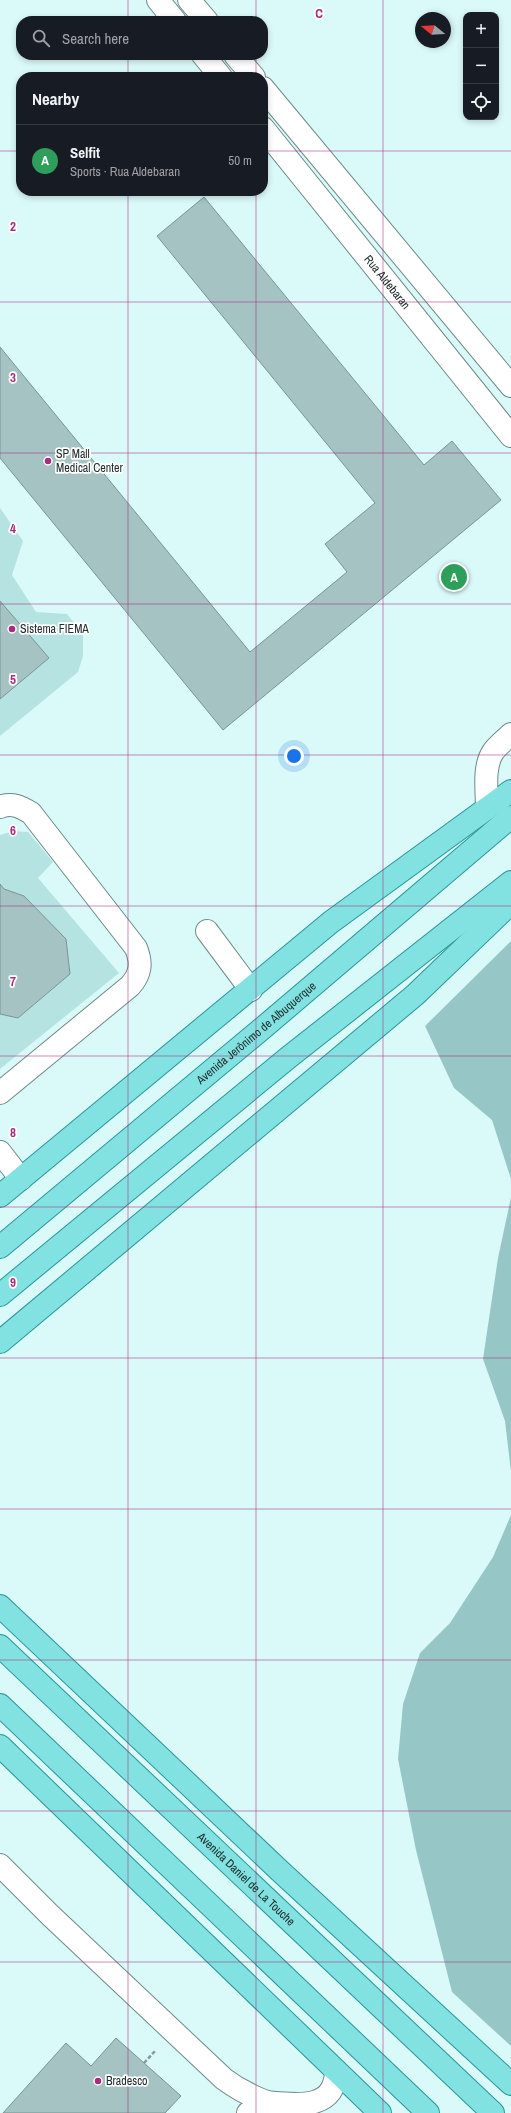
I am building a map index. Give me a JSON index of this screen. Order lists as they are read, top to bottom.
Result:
{
  "streets": {
    "main road": ["Avenida Jerônimo de Albuquerque", "Avenida Daniel de La Touche"],
    "street": ["Rua Aldebaran"]
  },
  "places": ["SP Mall Medical Center", "Sistema FIEMA", "Bradesco"],
  "north": "left",
  "page": {
    "map_buttons": ["+", "−"],
    "search": "Search here",
    "heading": "Nearby",
    "list": [
      {
        "mark": "A",
        "name": "Selfit",
        "note": "Sports · Rua Aldebaran",
        "value": "50 m"
      }
    ],
    "pins": "A"
  },
  "grid": {
    "columns": ["C"],
    "rows": [
      "2",
      "3",
      "4",
      "5",
      "6",
      "7",
      "8",
      "9"
    ]
  }
}
